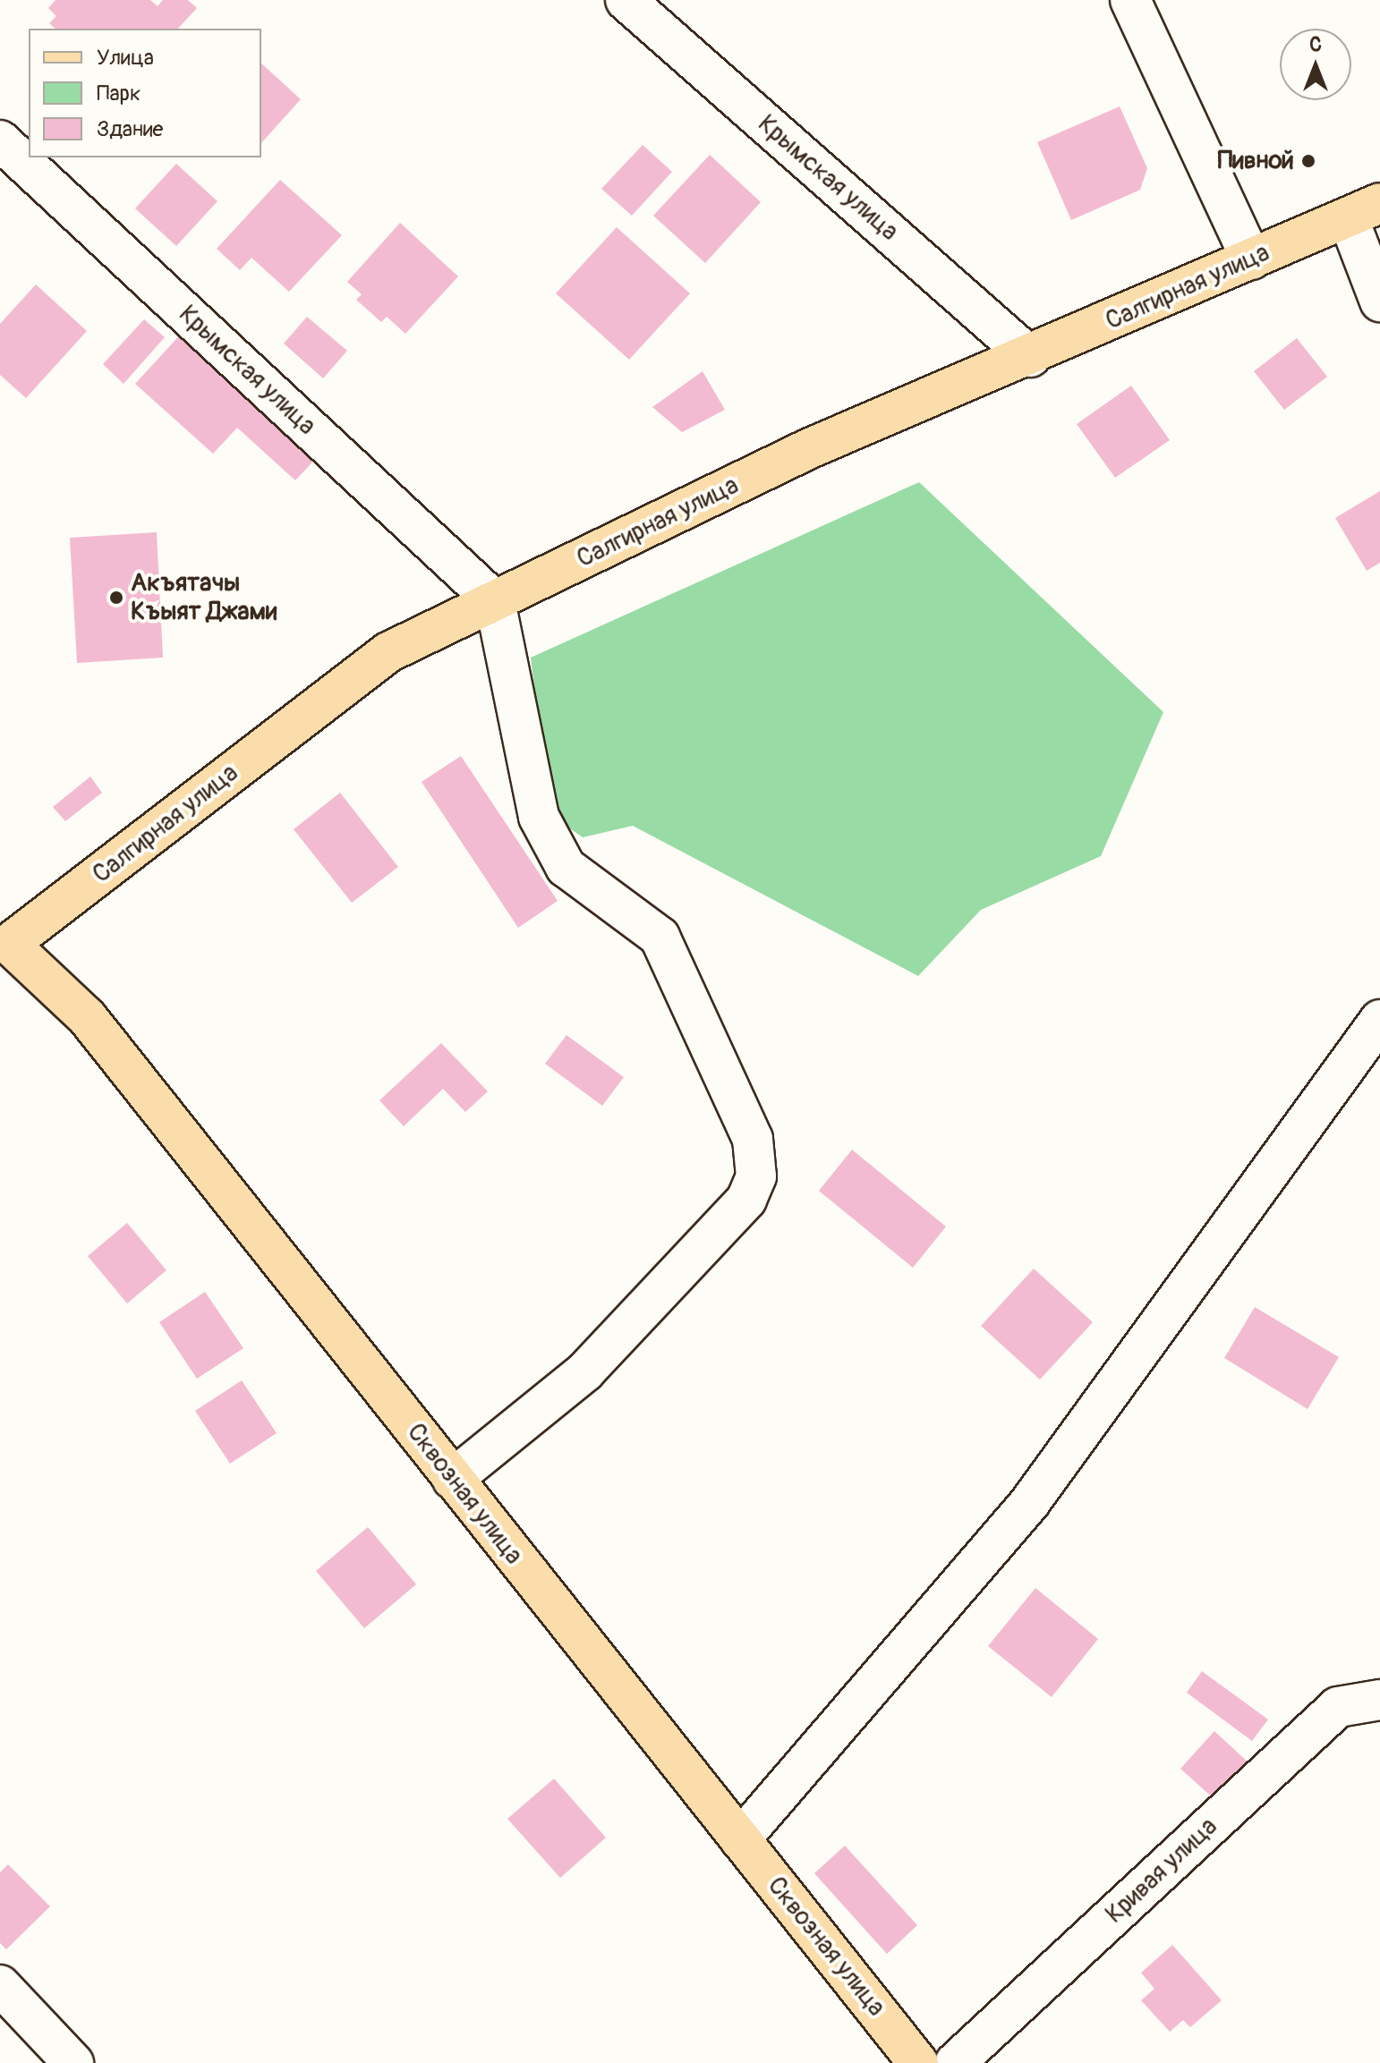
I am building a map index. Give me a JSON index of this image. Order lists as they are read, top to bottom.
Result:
{
  "streets": {
    "main road": ["Салгирная улица", "Сквозная улица"],
    "street": ["Крымская улица", "Кривая улица"]
  },
  "crossings": [
    ["Крымская улица", "Салгирная улица"],
    ["Салгирная улица", "Сквозная улица"]
  ],
  "places": ["Пивной", "Акъятачы Къыят Джами"],
  "legend": ["Улица", "Парк", "Здание"],
  "north": "top"
}
